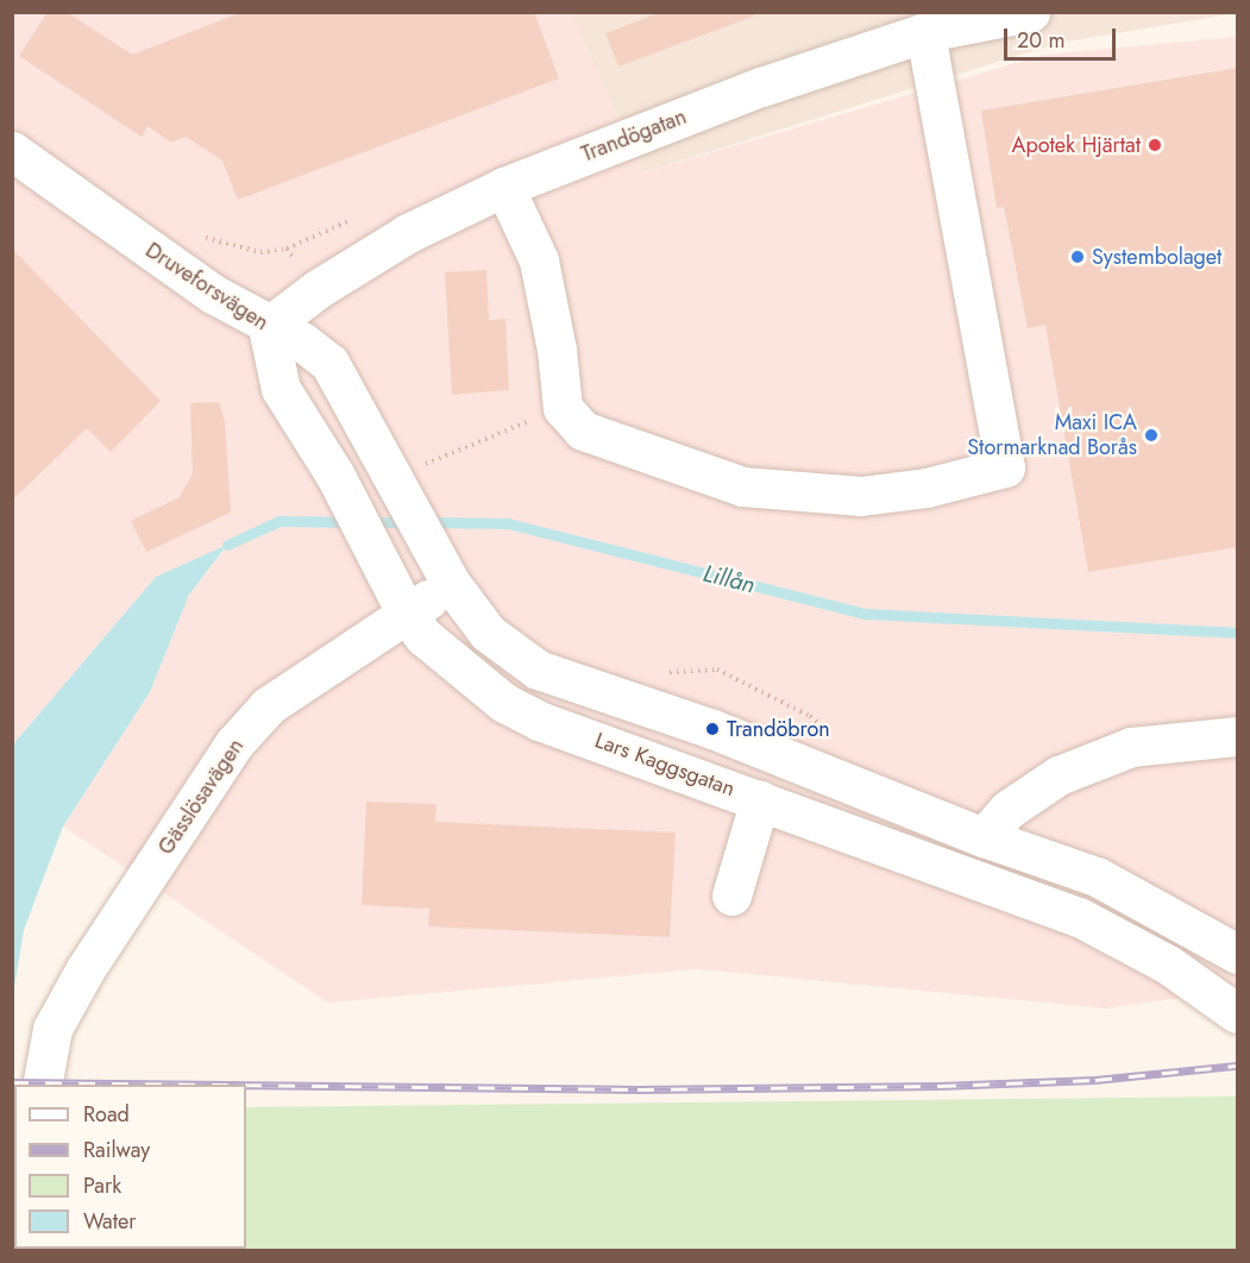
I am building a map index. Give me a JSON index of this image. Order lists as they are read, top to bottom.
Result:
{
  "streets": {
    "street": [
      "Trandögatan",
      "Druveforsvägen",
      "Lars Kaggsgatan",
      "Gässlösavägen"
    ]
  },
  "crossings": [
    ["Trandögatan", "Druveforsvägen"],
    ["Trandögatan", "Lars Kaggsgatan"],
    ["Druveforsvägen", "Lars Kaggsgatan"],
    ["Druveforsvägen", "Gässlösavägen"],
    ["Lars Kaggsgatan", "Gässlösavägen"]
  ],
  "water": ["Lillån"],
  "places": [
    "Apotek Hjärtat",
    "Systembolaget",
    "Maxi ICA Stormarknad Borås",
    "Trandöbron"
  ],
  "legend": [
    "Road",
    "Railway",
    "Park",
    "Water"
  ],
  "scale_bar": "20 m"
}
